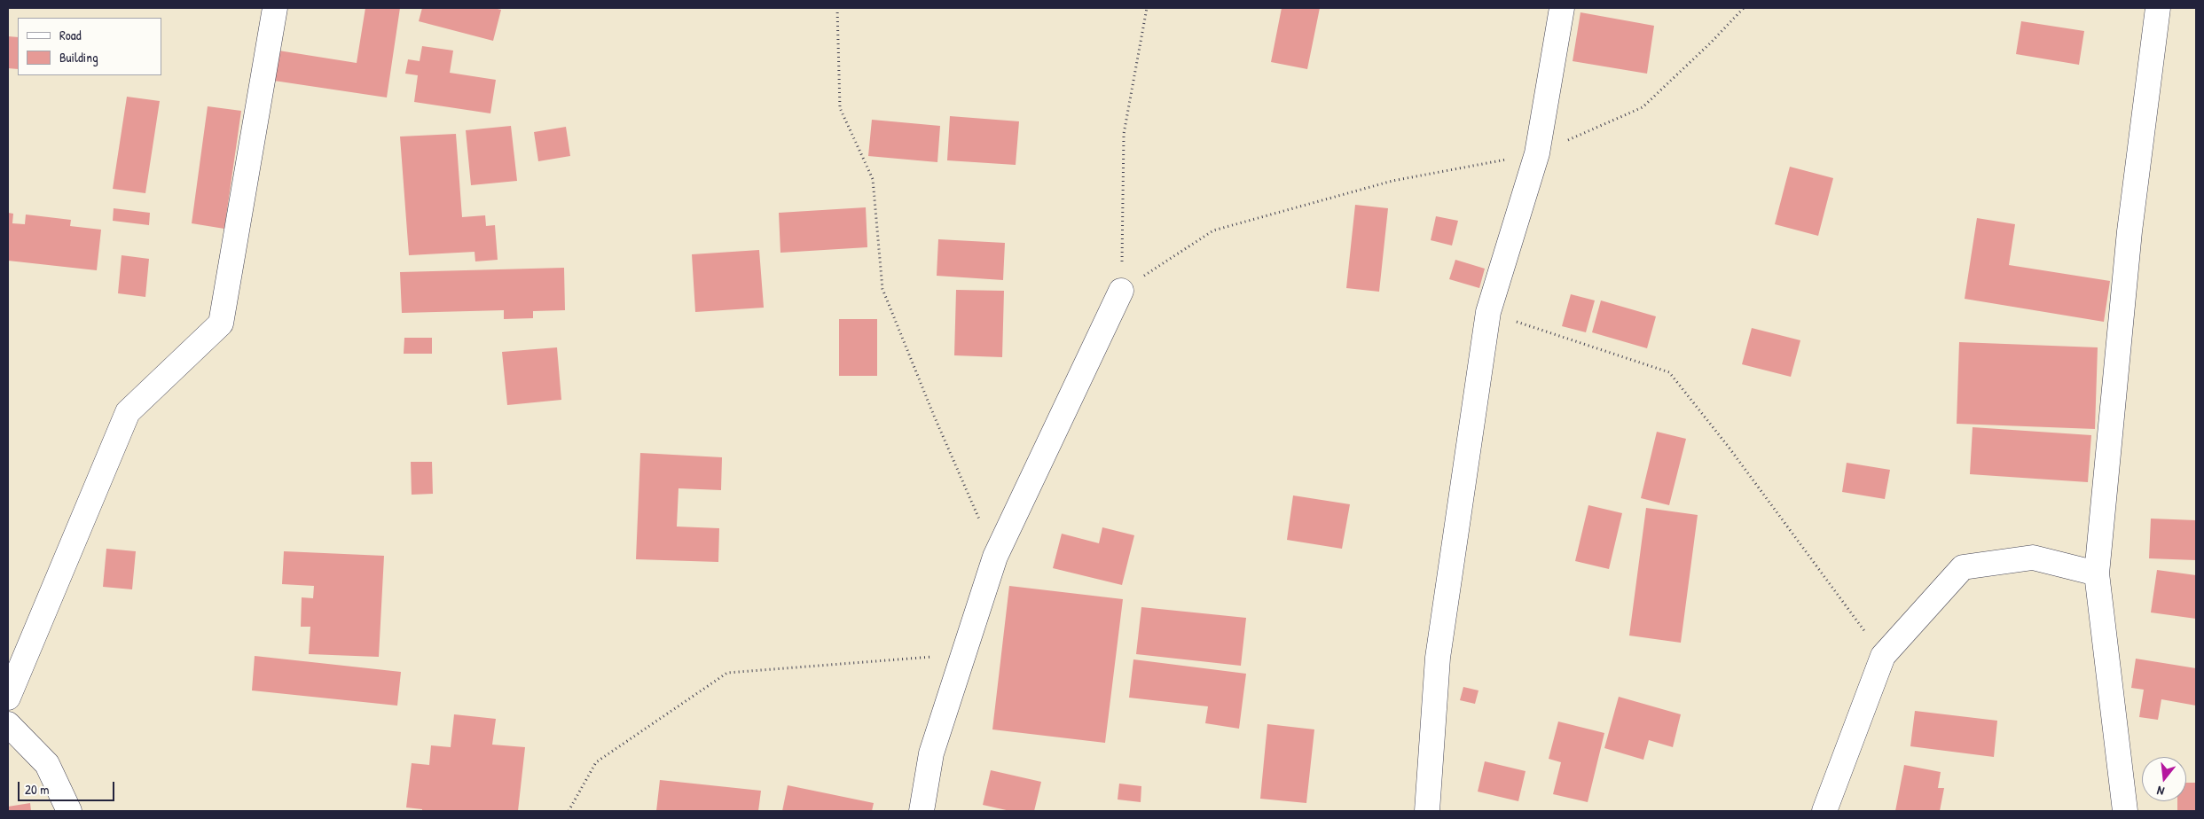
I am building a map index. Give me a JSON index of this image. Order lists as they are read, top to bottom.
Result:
{
  "legend": ["Road", "Building"],
  "scale_bar": "20 m",
  "north": "bottom"
}
